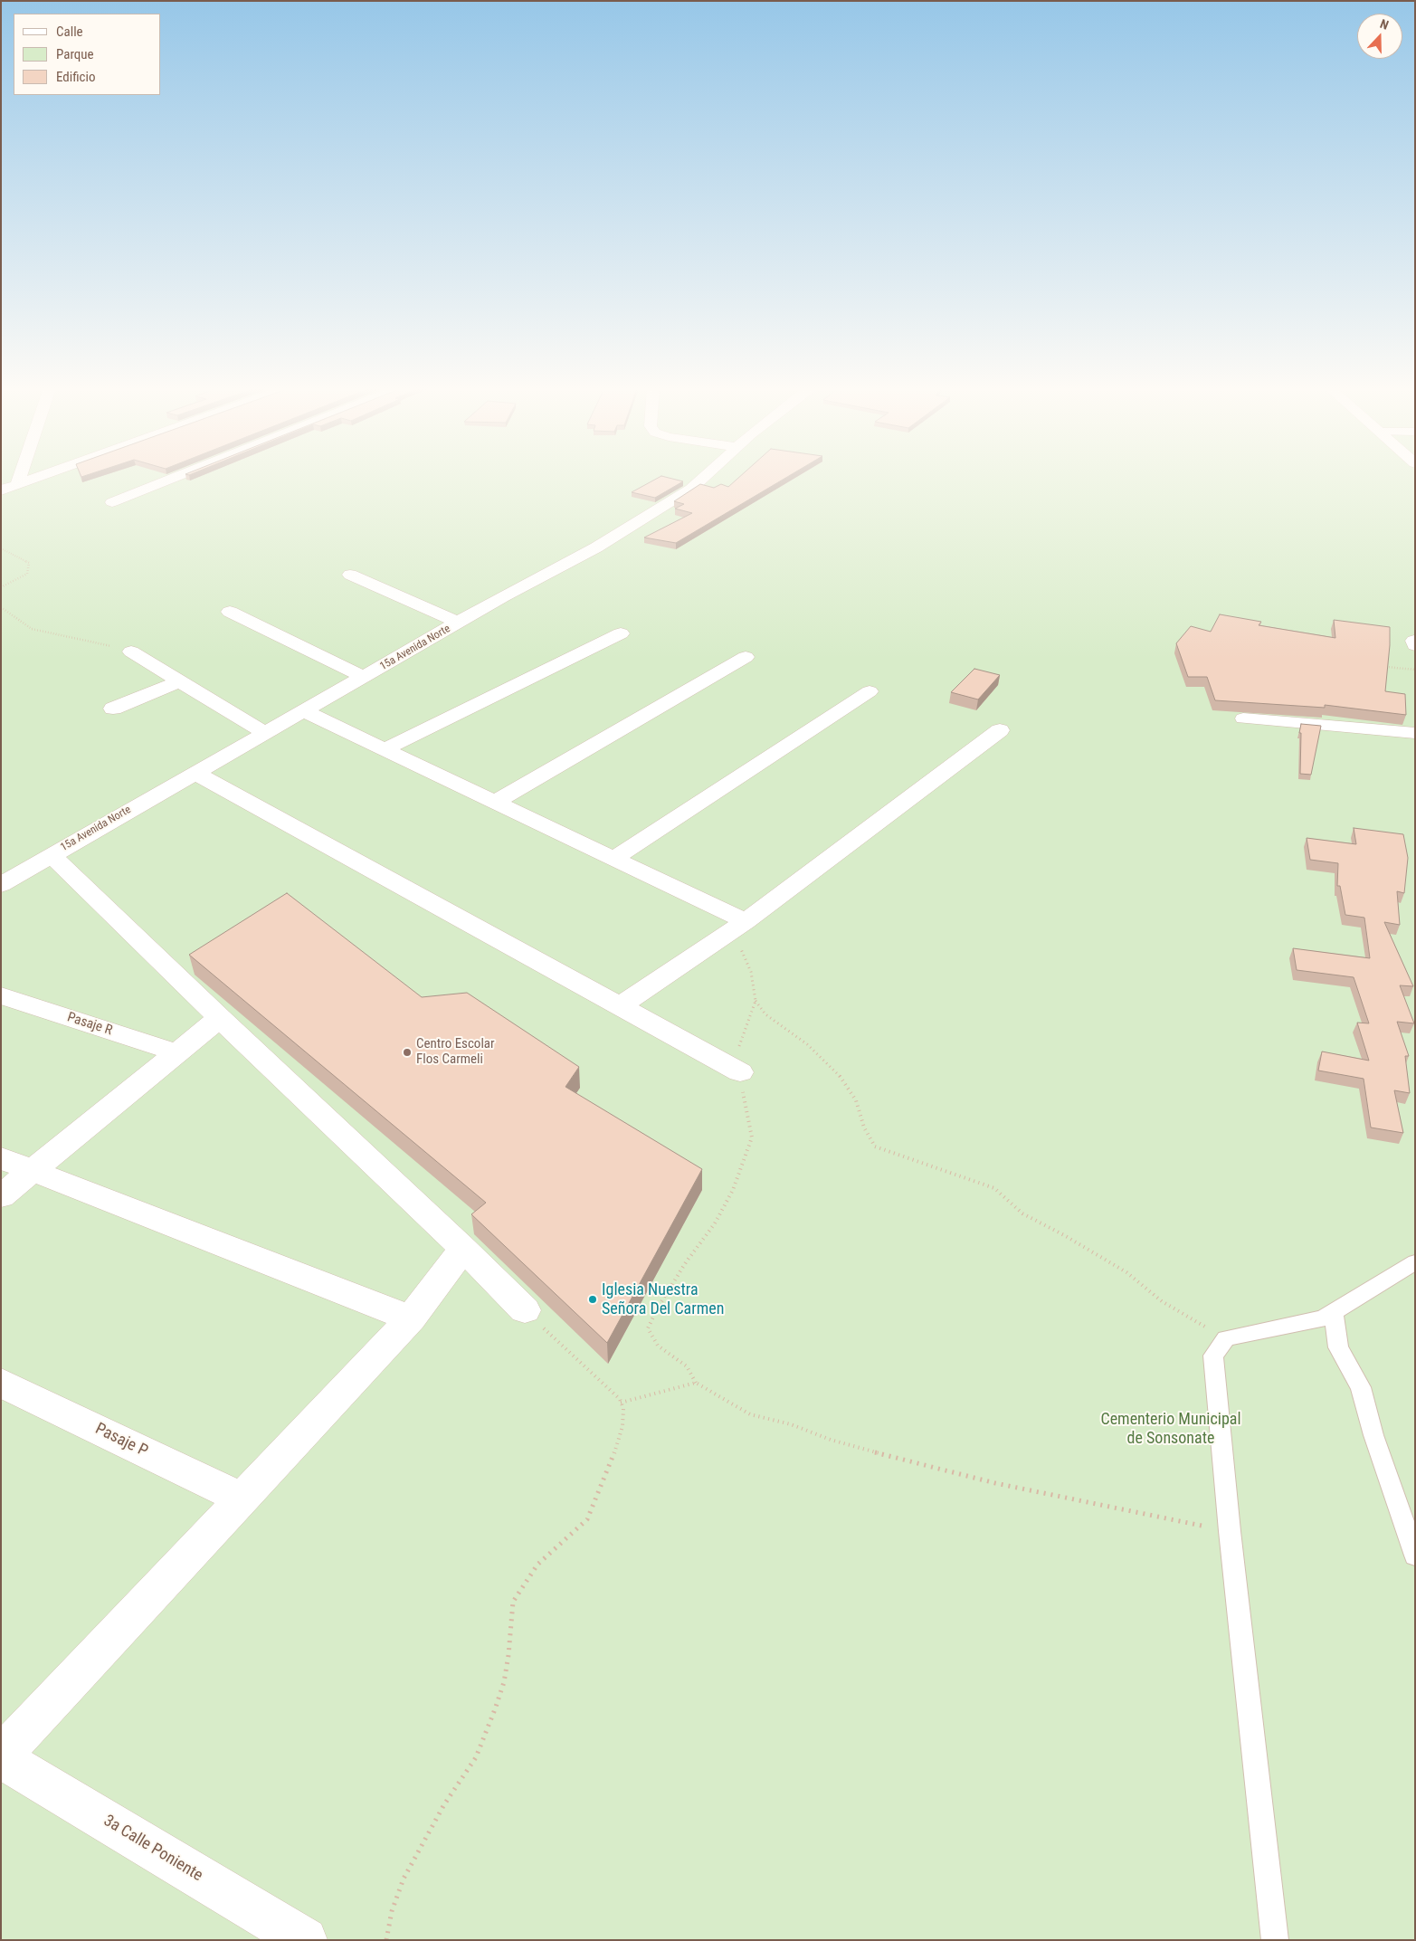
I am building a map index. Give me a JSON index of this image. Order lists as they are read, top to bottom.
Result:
{
  "streets": {
    "street": [
      "15a Avenida Norte",
      "Pasaje R",
      "Pasaje P",
      "3a Calle Poniente"
    ]
  },
  "parks": ["Cementerio Municipal de Sonsonate"],
  "places": ["Centro Escolar Flos Carmeli", "Iglesia Nuestra Señora Del Carmen"],
  "legend": ["Calle", "Parque", "Edificio"],
  "north": "top"
}
